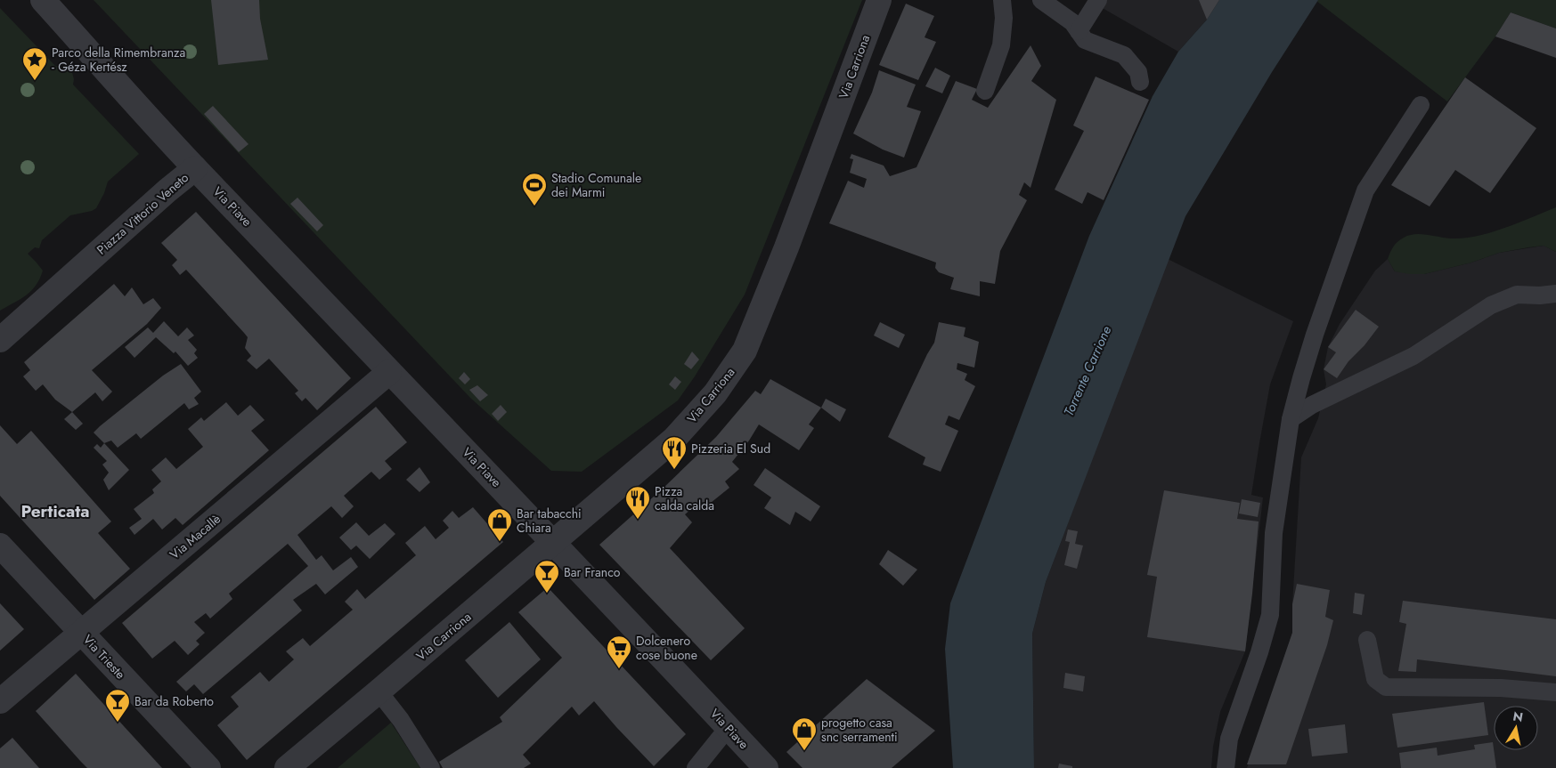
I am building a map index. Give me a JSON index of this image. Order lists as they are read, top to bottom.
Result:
{
  "streets": {
    "street": [
      "Via Carriona",
      "Via Piave",
      "Piazza Vittorio Veneto",
      "Via Macallè",
      "Via Trieste"
    ]
  },
  "crossings": [
    ["Via Carriona", "Via Piave"],
    ["Via Piave", "Piazza Vittorio Veneto"],
    ["Via Piave", "Via Macallè"],
    ["Via Macallè", "Via Trieste"]
  ],
  "districts": ["Perticata"],
  "water": ["Torrente Carrione"],
  "places": {
    "place": ["Parco della Rimembranza - Géza Kertész"],
    "sports": ["Stadio Comunale dei Marmi"],
    "restaurant": ["Pizzeria El Sud", "Pizza calda calda"],
    "shop": ["Bar tabacchi Chiara", "progetto casa snc serramenti"],
    "bar": ["Bar Franco", "Bar da Roberto"],
    "supermarket": ["Dolcenero cose buone"]
  },
  "north": "top"
}
